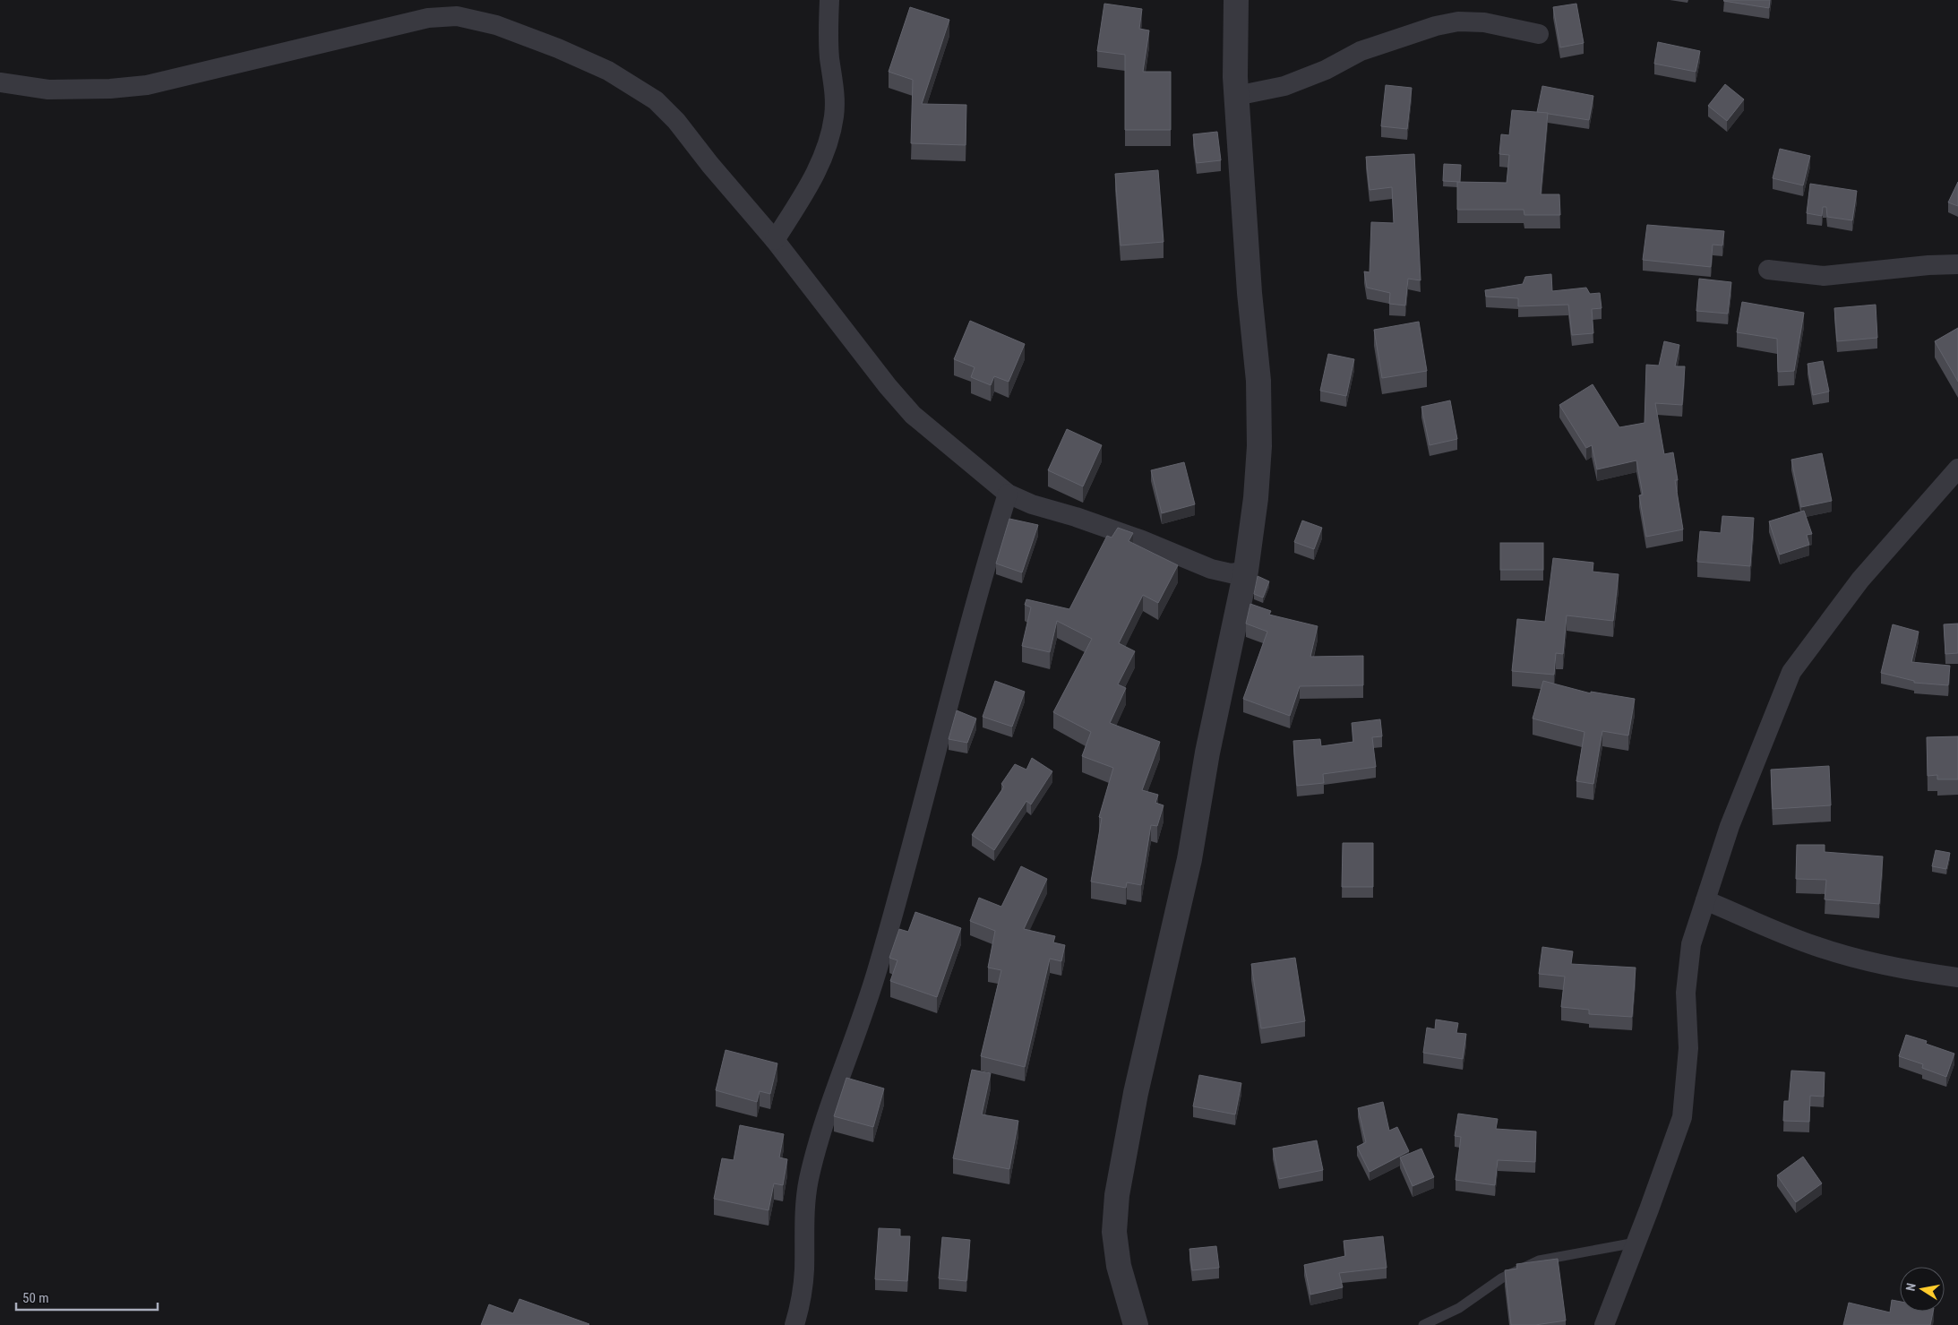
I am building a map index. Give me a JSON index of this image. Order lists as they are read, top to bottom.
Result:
{
  "scale_bar": "50 m",
  "north": "left"
}
